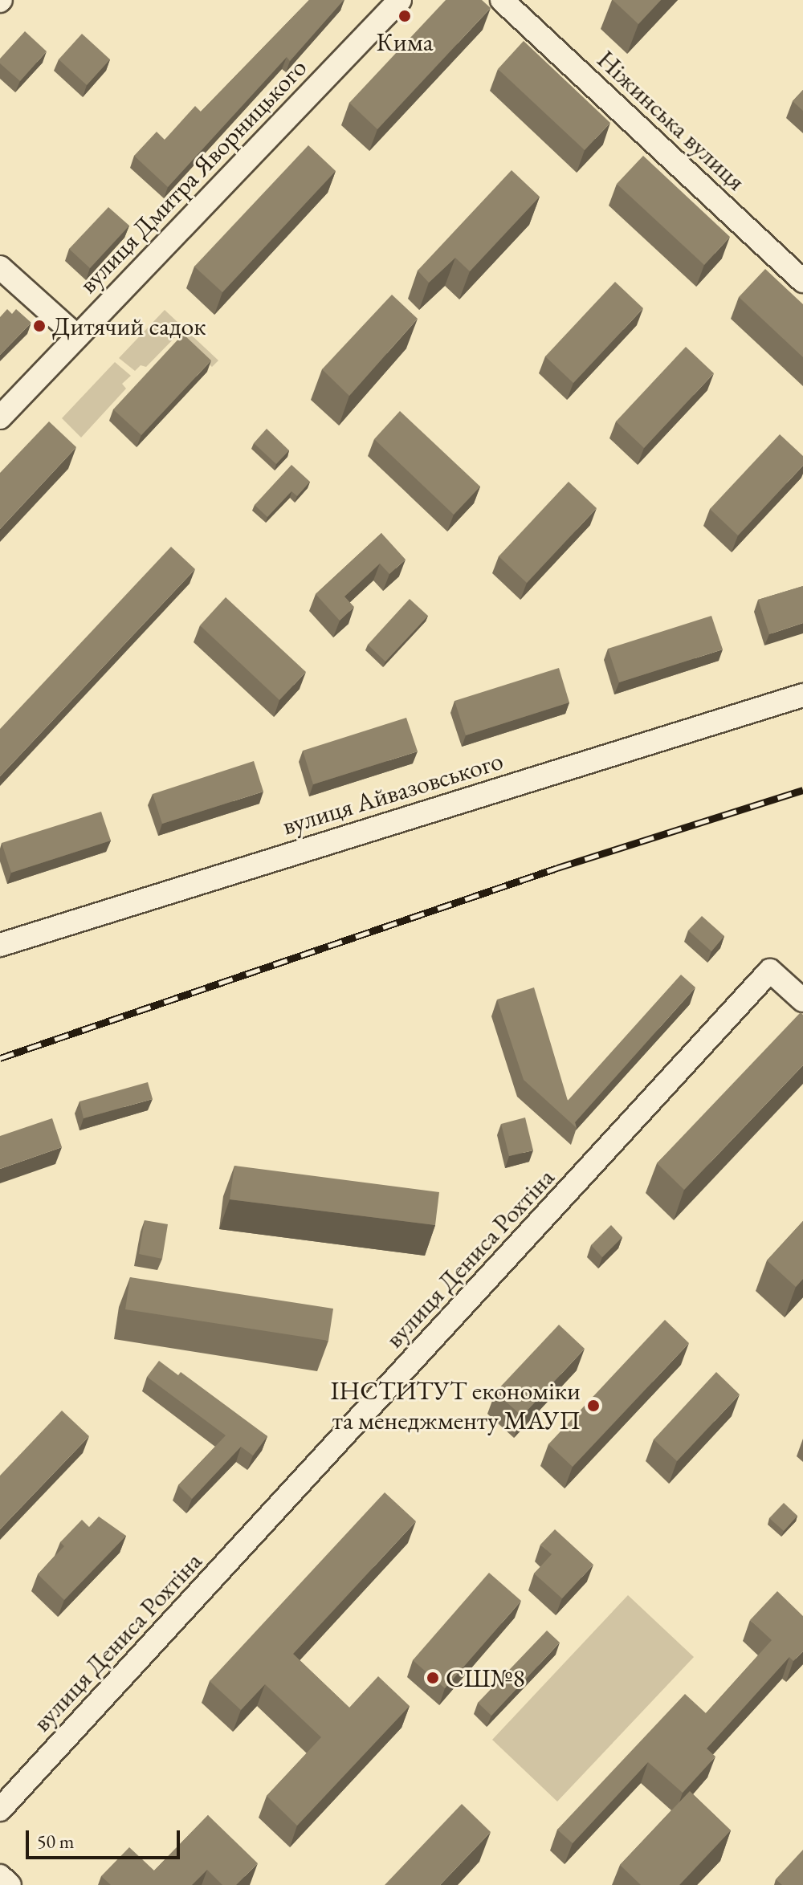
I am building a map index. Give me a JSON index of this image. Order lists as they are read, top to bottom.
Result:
{
  "streets": {
    "street": [
      "Ніжинська вулиця",
      "вулиця Дмитра Яворницького",
      "вулиця Айвазовського",
      "вулиця Дениса Рохтіна"
    ]
  },
  "places": [
    "Кима",
    "Дитячий садок",
    "ІНСТИТУТ економіки та менеджменту МАУП",
    "СШ№8"
  ],
  "scale_bar": "50 m"
}
